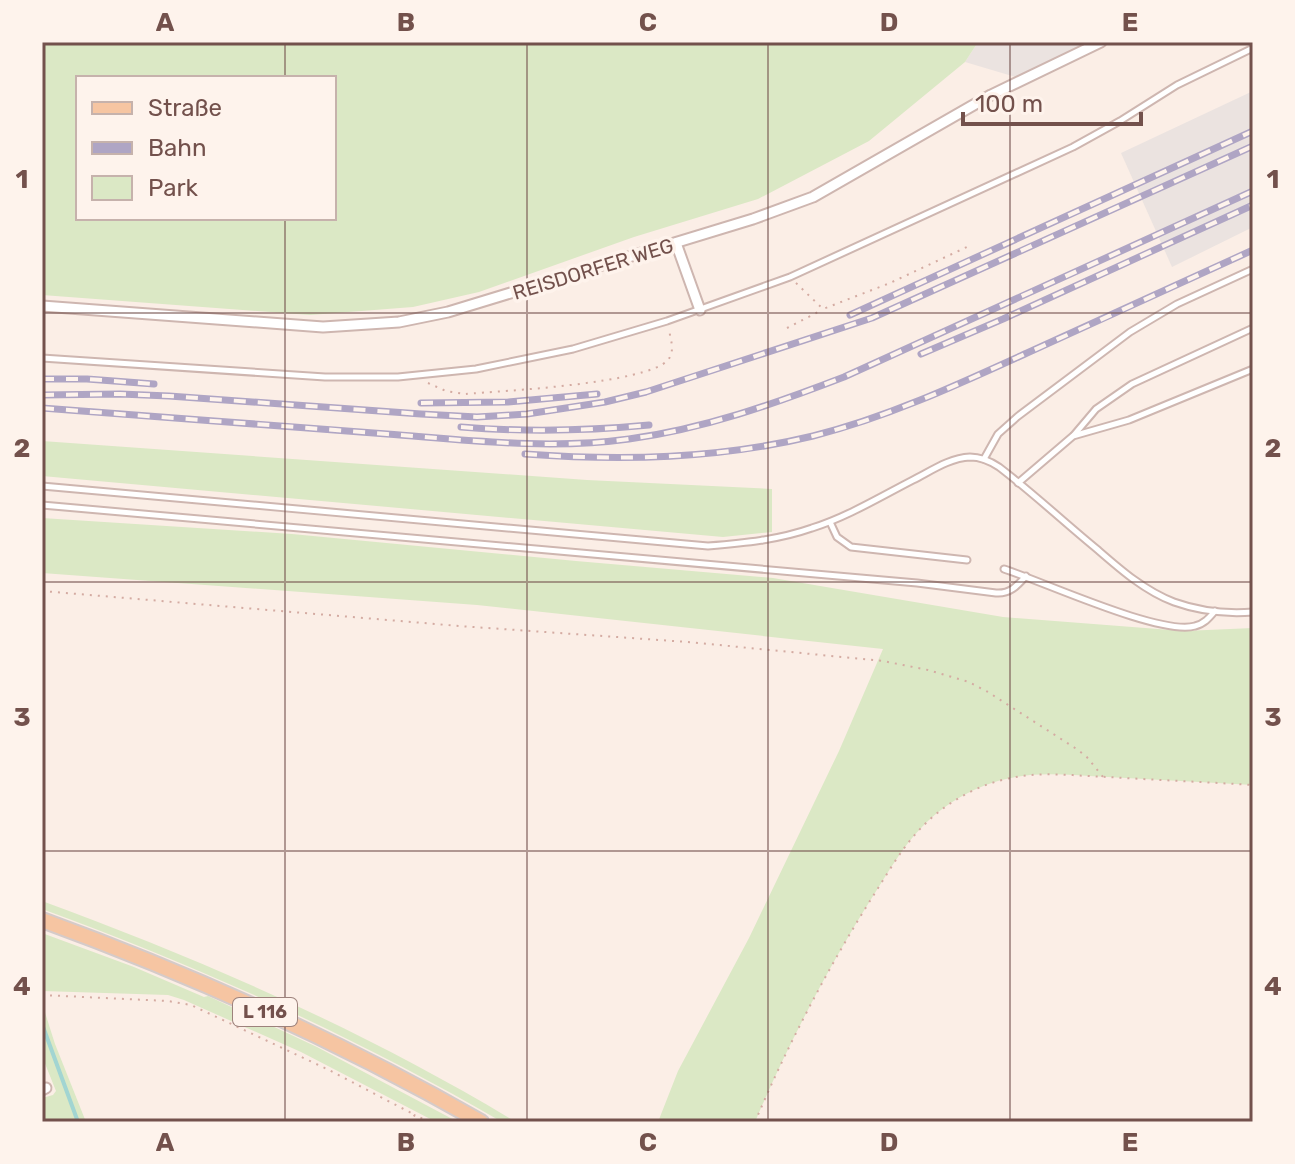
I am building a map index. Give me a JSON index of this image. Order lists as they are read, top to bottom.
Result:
{
  "streets": {
    "main road": ["L 116"],
    "street": ["REISDORFER WEG"]
  },
  "legend": ["Straße", "Bahn", "Park"],
  "scale_bar": "100 m",
  "grid": {
    "columns": [
      "A",
      "B",
      "C",
      "D",
      "E"
    ],
    "rows": [
      "1",
      "2",
      "3",
      "4"
    ]
  }
}
